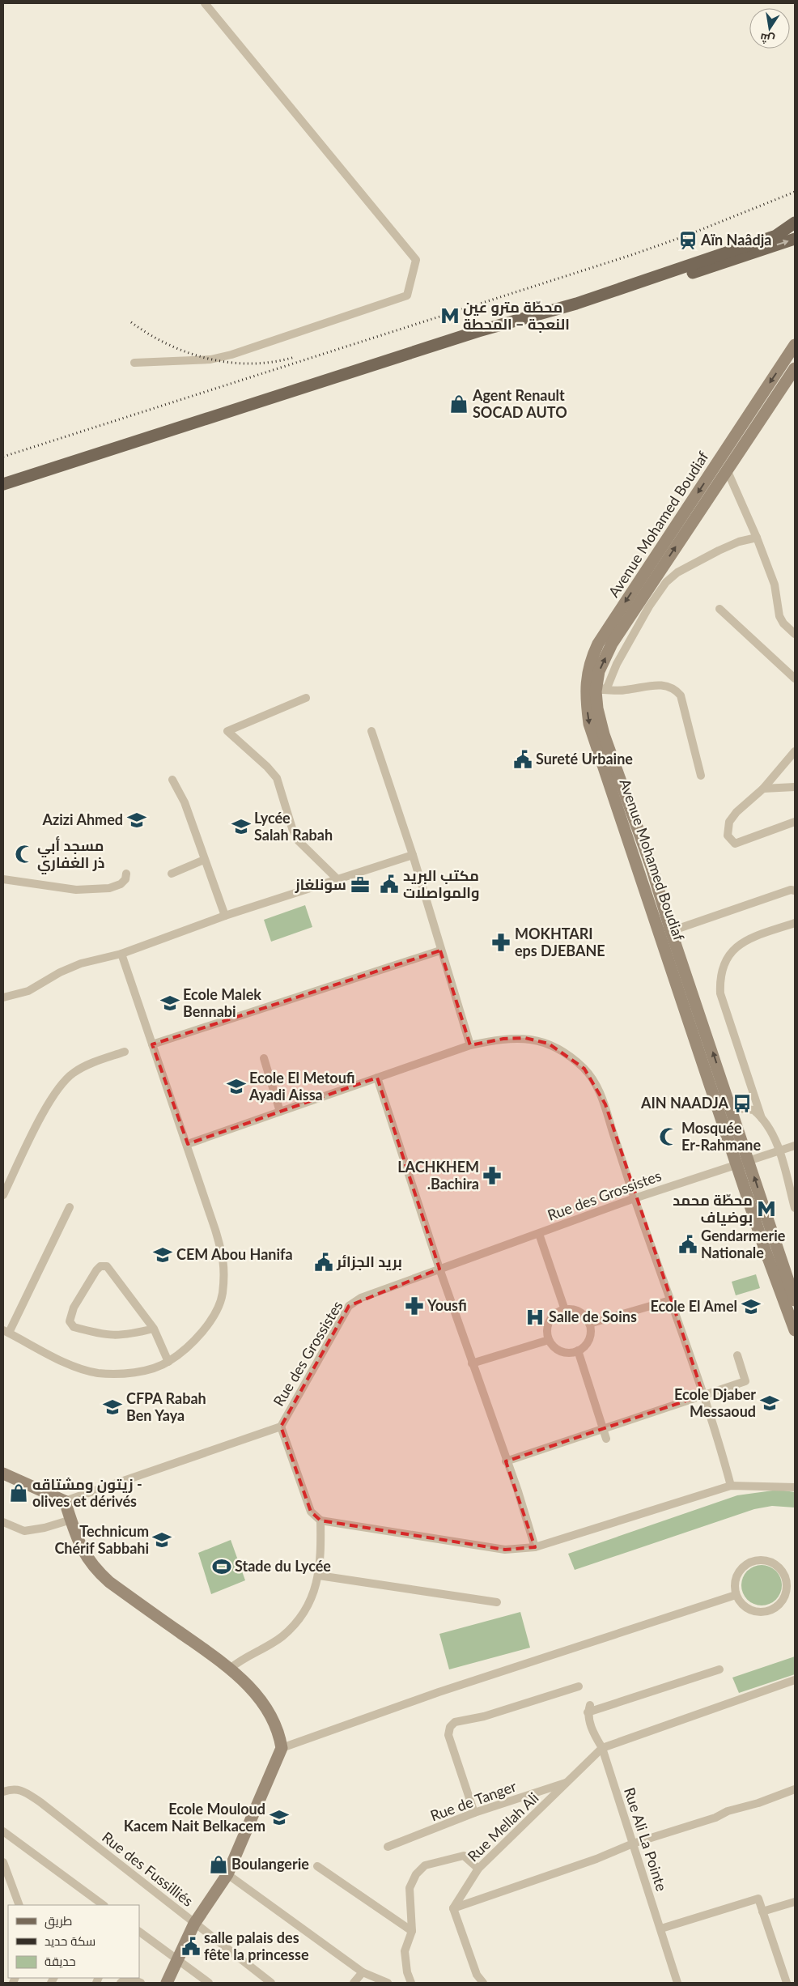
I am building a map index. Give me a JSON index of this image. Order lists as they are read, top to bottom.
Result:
{
  "streets": {
    "main road": ["Avenue Mohamed Boudiaf"],
    "street": [
      "Rue des Grossistes",
      "Rue de Tanger",
      "Rue Mellah Ali",
      "Rue Ali La Pointe",
      "Rue des Fussilliés"
    ]
  },
  "crossings": [
    ["Avenue Mohamed Boudiaf", "Rue des Grossistes"],
    ["Rue de Tanger", "Rue Mellah Ali"],
    ["Rue Mellah Ali", "Rue Ali La Pointe"]
  ],
  "places": {
    "station": ["Aïn Naâdja"],
    "metro station": ["محطّة مترو عين النعجة – المحطة", "محطّة محمد بوضياف"],
    "shop": ["Agent Renault SOCAD AUTO", "زيتون ومشتاقه - olives et dérivés", "Boulangerie"],
    "public building": [
      "Sureté Urbaine",
      "مكتب البريد والمواصلات",
      "Gendarmerie Nationale",
      "بريد الجزائر",
      "salle palais des fête la princesse"
    ],
    "school or university": [
      "Azizi Ahmed",
      "Lycée Salah Rabah",
      "Ecole Malek Bennabi",
      "Ecole El Metoufi Ayadi Aissa",
      "CEM Abou Hanifa",
      "Ecole El Amel",
      "Ecole Djaber Messaoud",
      "CFPA Rabah Ben Yaya",
      "Technicum Chérif Sabbahi",
      "Ecole Mouloud Kacem Nait Belkacem"
    ],
    "mosque": ["مسجد أبي ذر الغفاري", "Mosquée Er-Rahmane"],
    "office": ["سونلغاز"],
    "pharmacy": ["MOKHTARI eps DJEBANE", "LACHKHEM .Bachira", "Yousfi"],
    "bus stop": ["AIN NAADJA"],
    "hospital": ["Salle de Soins"],
    "sports": ["Stade du Lycée"]
  },
  "legend": ["طريق", "سكة حديد", "حديقة"],
  "north": "bottom"
}
